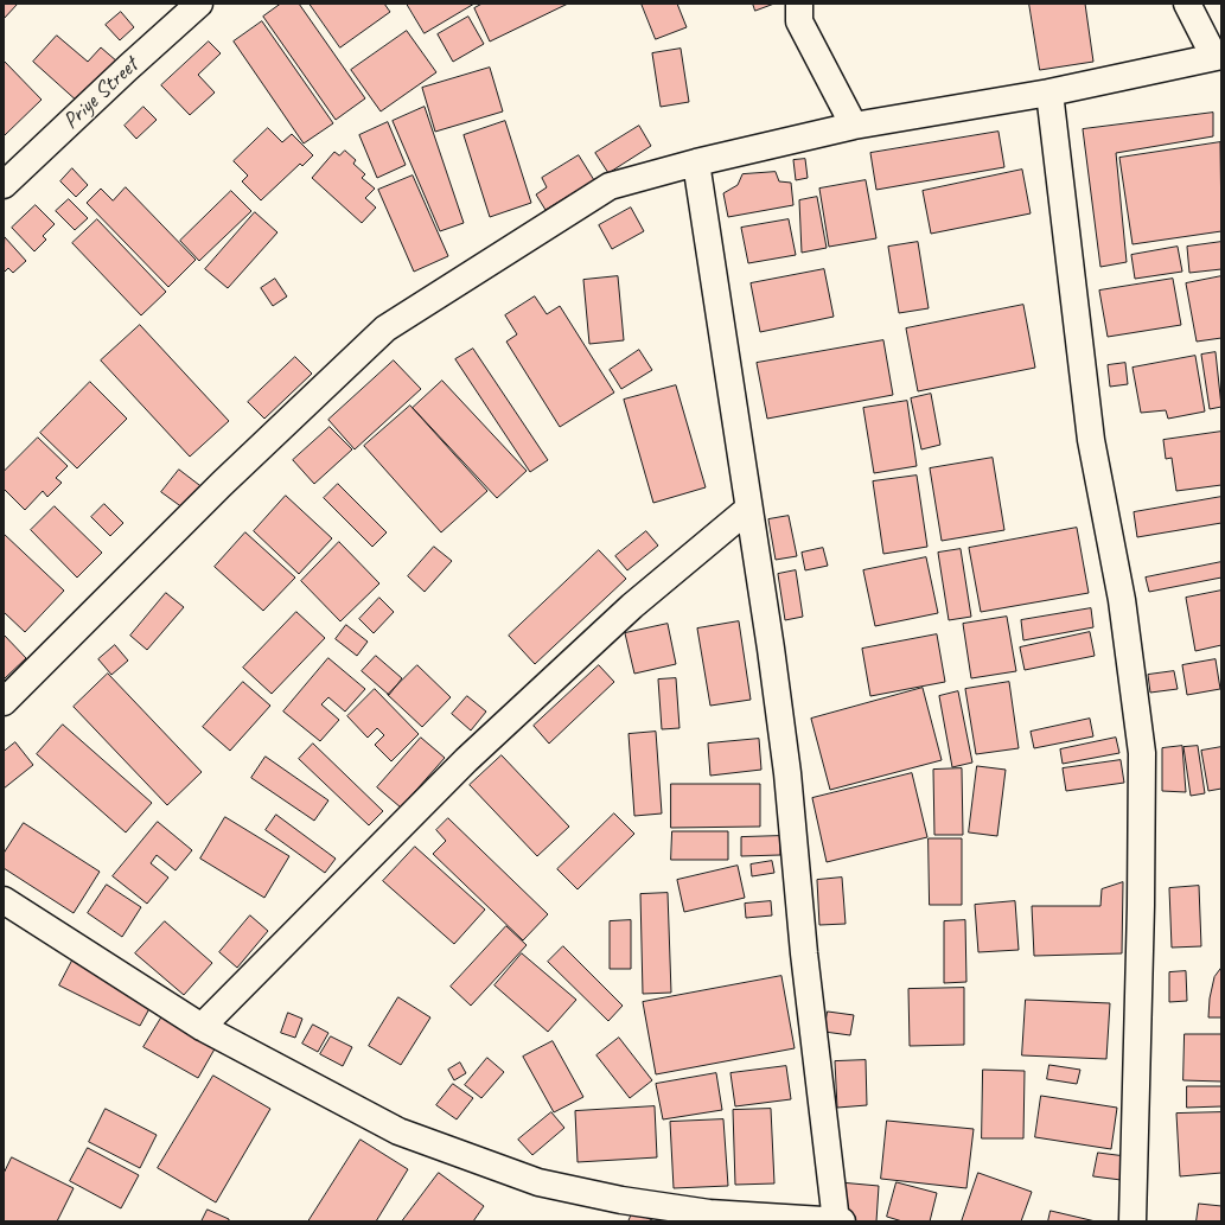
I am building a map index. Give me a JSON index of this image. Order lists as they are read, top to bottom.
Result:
{
  "streets": {
    "street": ["Priye Street"]
  }
}
